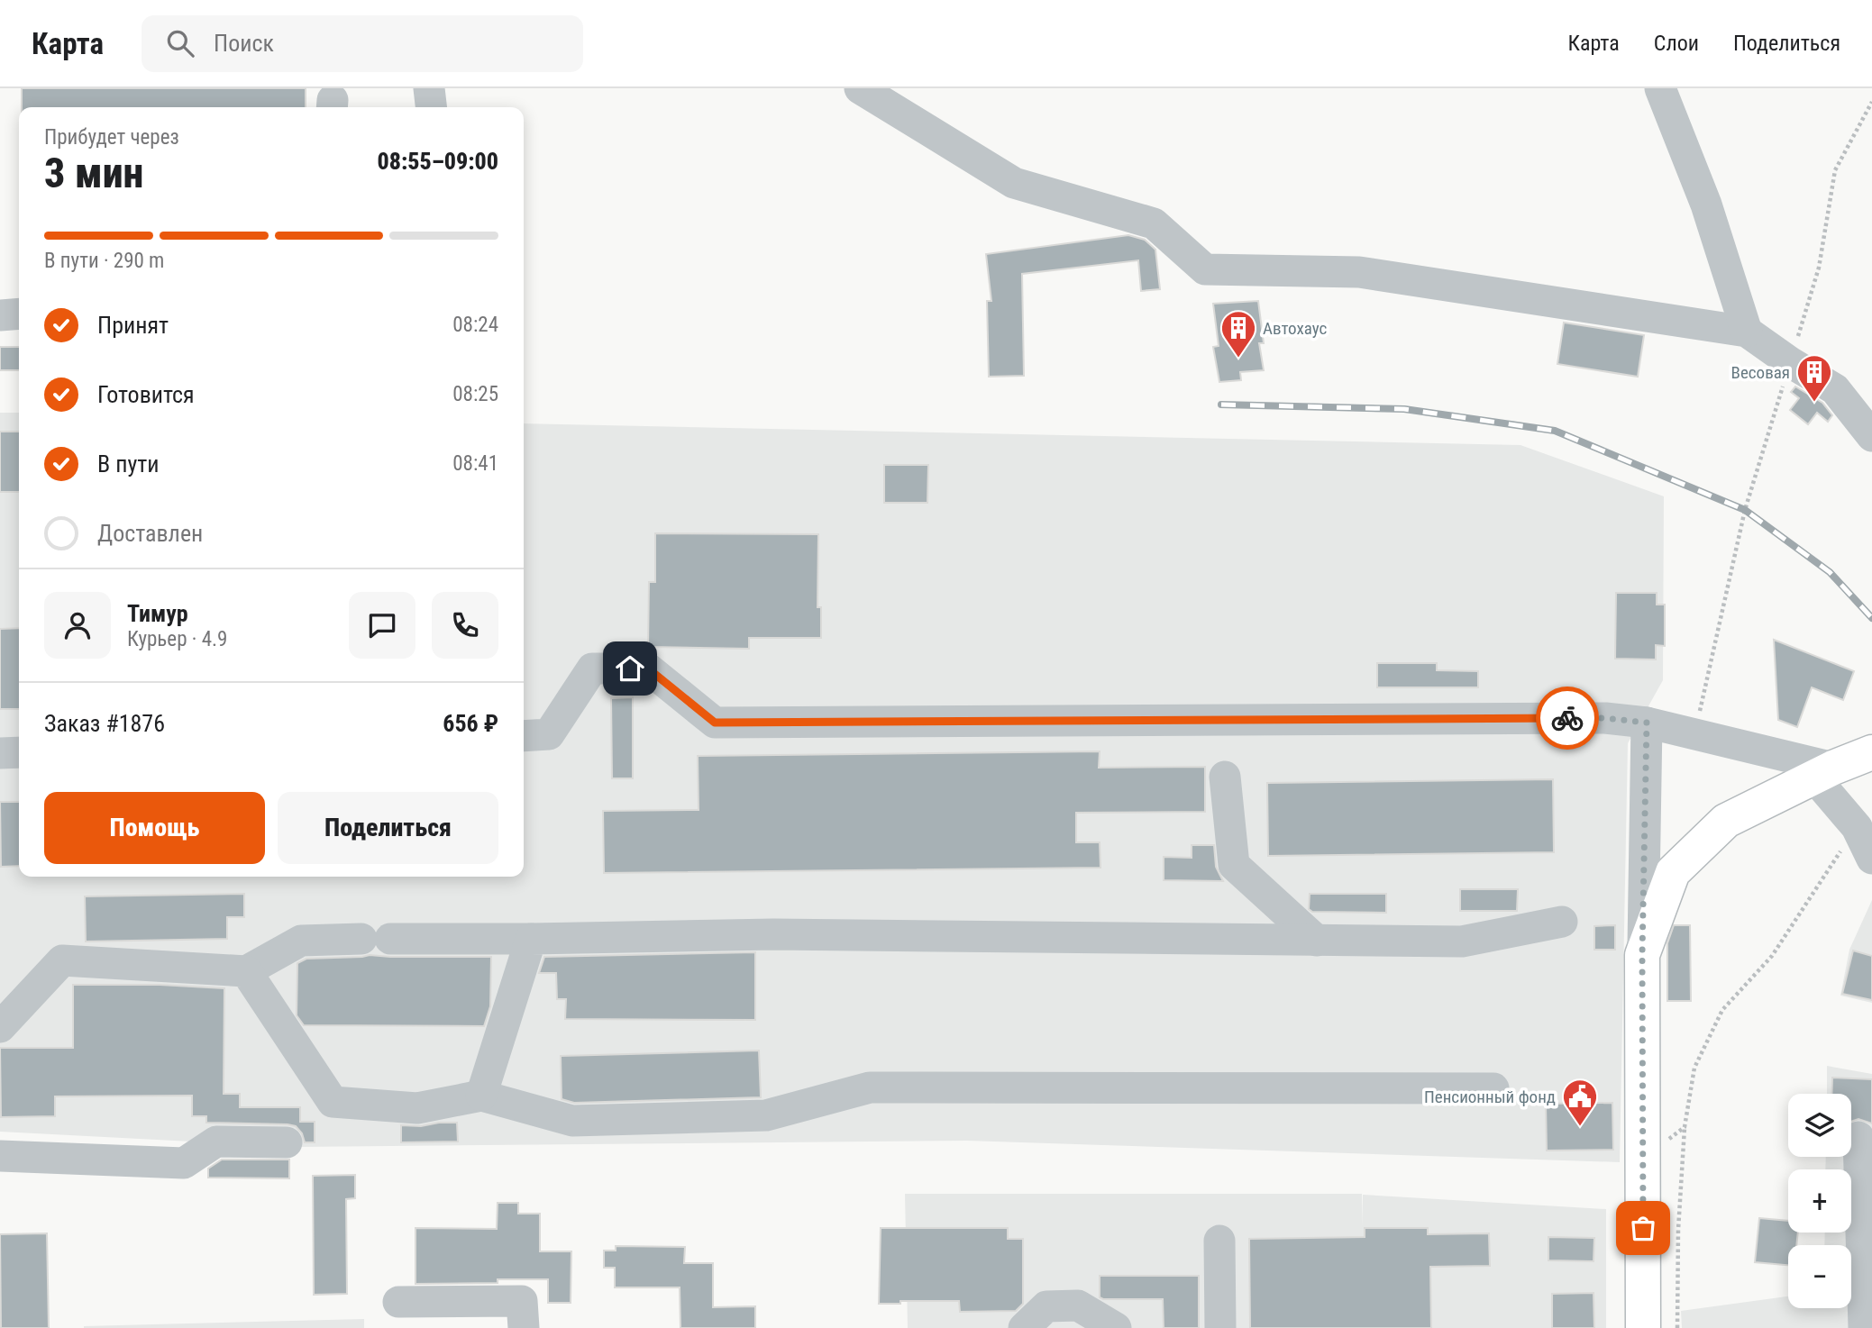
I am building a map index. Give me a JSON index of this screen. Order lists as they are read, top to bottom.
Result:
{
  "places": {
    "building": ["Автохаус", "Весовая"],
    "public building": ["Пенсионный фонд"]
  },
  "page": {
    "header": "Карта",
    "search": "Поиск",
    "nav": ["Карта", "Слои", "Поделиться"],
    "heading": ["3 мин", "Прибудет через", "08:55–09:00"],
    "panel": [
      "Тимур",
      "Курьер · 4.9",
      "Заказ #1876",
      "656 ₽"
    ],
    "bar": "В пути · 290 m",
    "list": [
      ["Принят", "08:24"],
      ["Готовится", "08:25"],
      ["В пути", "08:41"],
      "Доставлен"
    ],
    "buttons": ["Помощь", "Поделиться"],
    "map_buttons": ["+", "−"]
  }
}
